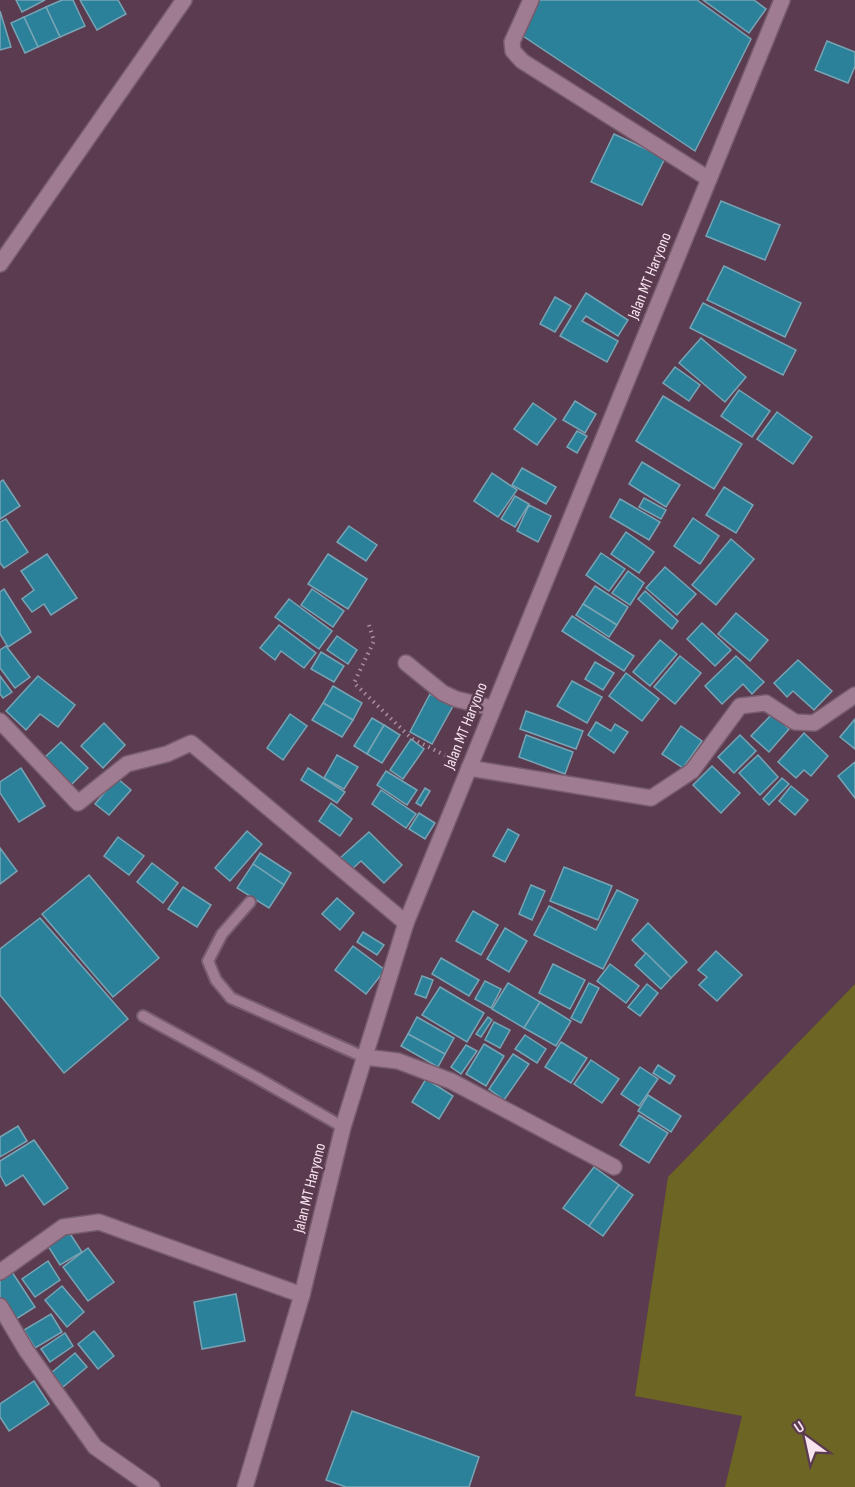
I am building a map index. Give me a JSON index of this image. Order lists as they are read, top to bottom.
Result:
{
  "streets": {
    "street": ["Jalan MT Haryono"]
  },
  "north": "top left"
}
